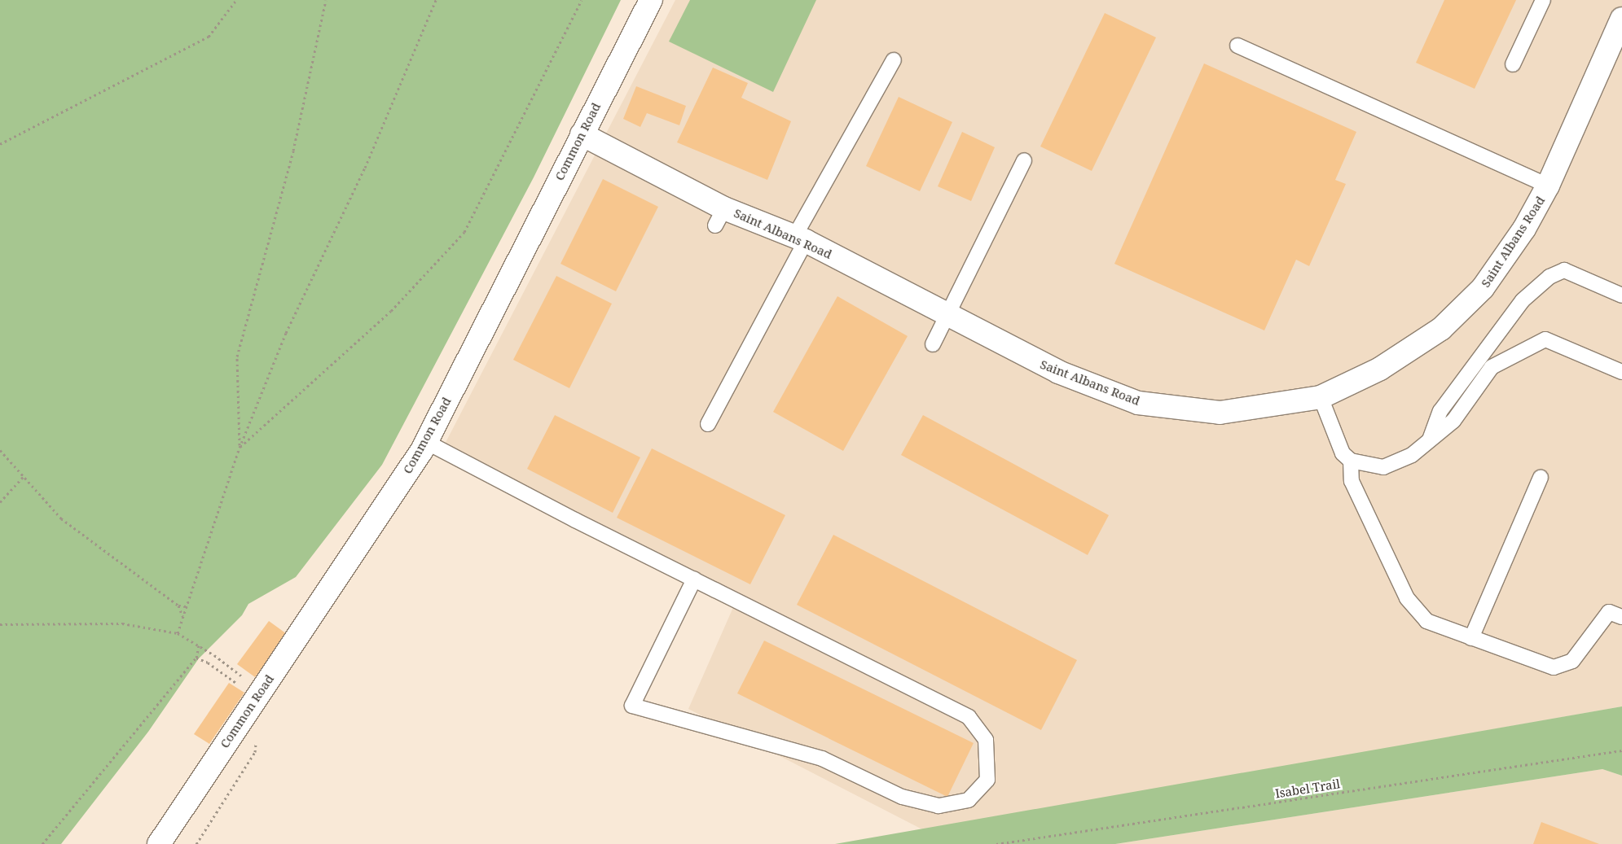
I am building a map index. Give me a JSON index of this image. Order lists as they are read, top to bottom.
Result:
{
  "streets": {
    "street": ["Common Road", "Saint Albans Road"],
    "path": ["Isabel Trail"]
  },
  "crossings": [
    ["Common Road", "Saint Albans Road"]
  ]
}
